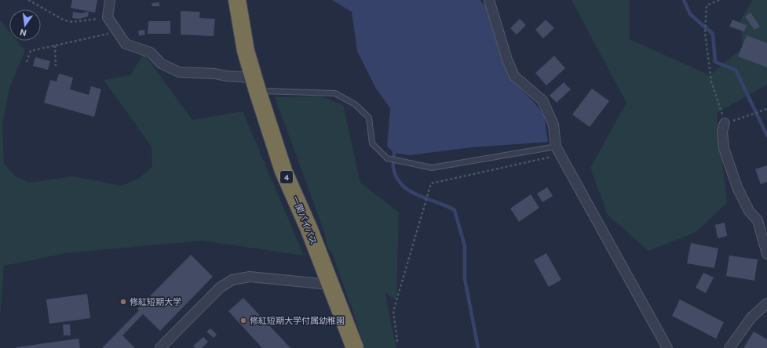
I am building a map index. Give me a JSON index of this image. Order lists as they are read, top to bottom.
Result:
{
  "streets": {
    "highway": ["4", "一関バイパス"]
  },
  "places": ["修紅短期大学", "修紅短期大学付属幼稚園"],
  "north": "bottom"
}
